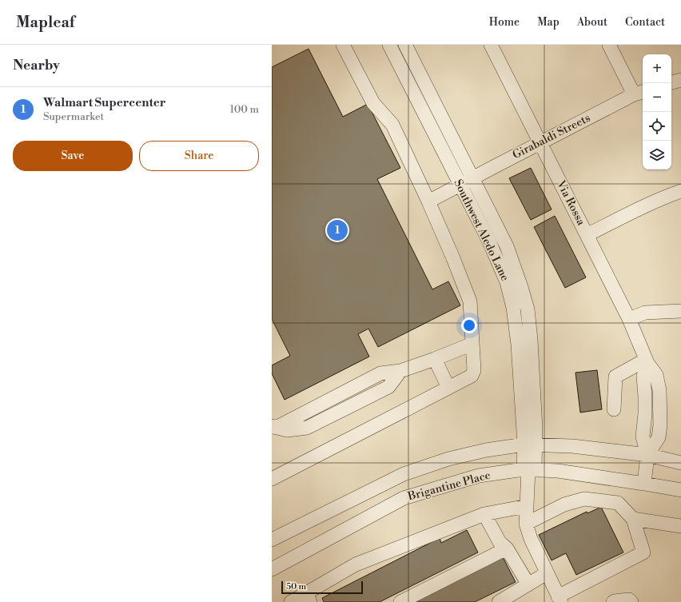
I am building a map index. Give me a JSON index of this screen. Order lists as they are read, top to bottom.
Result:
{
  "streets": {
    "street": [
      "Girabaldi Streets",
      "Via Rossa",
      "Southwest Aledo Lane",
      "Brigantine Place"
    ]
  },
  "crossings": [
    ["Girabaldi Streets", "Via Rossa"],
    ["Girabaldi Streets", "Southwest Aledo Lane"],
    ["Southwest Aledo Lane", "Brigantine Place"]
  ],
  "scale_bar": "50 m",
  "page": {
    "header": "Mapleaf",
    "nav": [
      "Home",
      "Map",
      "About",
      "Contact"
    ],
    "heading": "Nearby",
    "map_buttons": ["+", "−"],
    "list": [
      {
        "mark": "1",
        "name": "Walmart Supercenter",
        "note": "Supermarket",
        "value": "100 m"
      }
    ],
    "buttons": ["Save", "Share"],
    "pins": "1",
    "scale": "50 m"
  }
}
